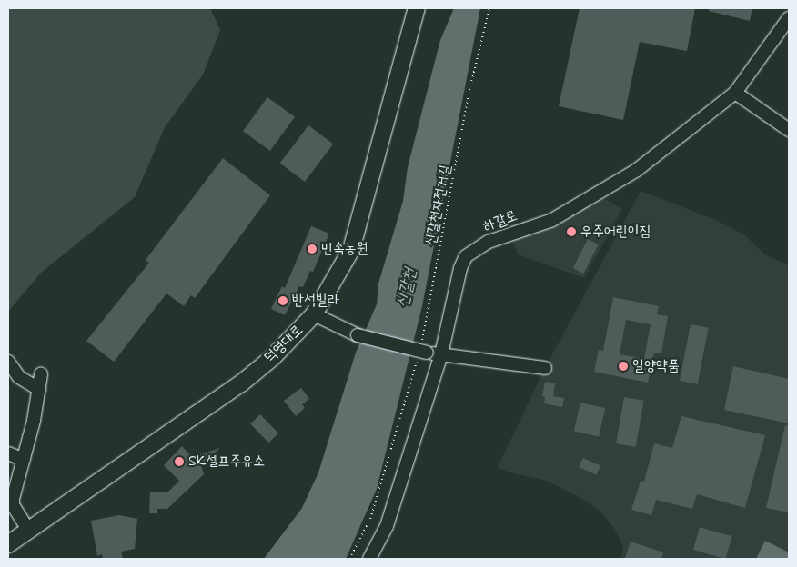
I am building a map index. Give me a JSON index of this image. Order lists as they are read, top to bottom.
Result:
{
  "streets": {
    "main road": ["덕영대로"],
    "street": ["하갈로"],
    "path": ["신갈천자전거길"]
  },
  "water": ["신갈천"],
  "places": [
    "우주어린이집",
    "민속농원",
    "반석빌라",
    "일양약품",
    "SK셀프주유소"
  ]
}
